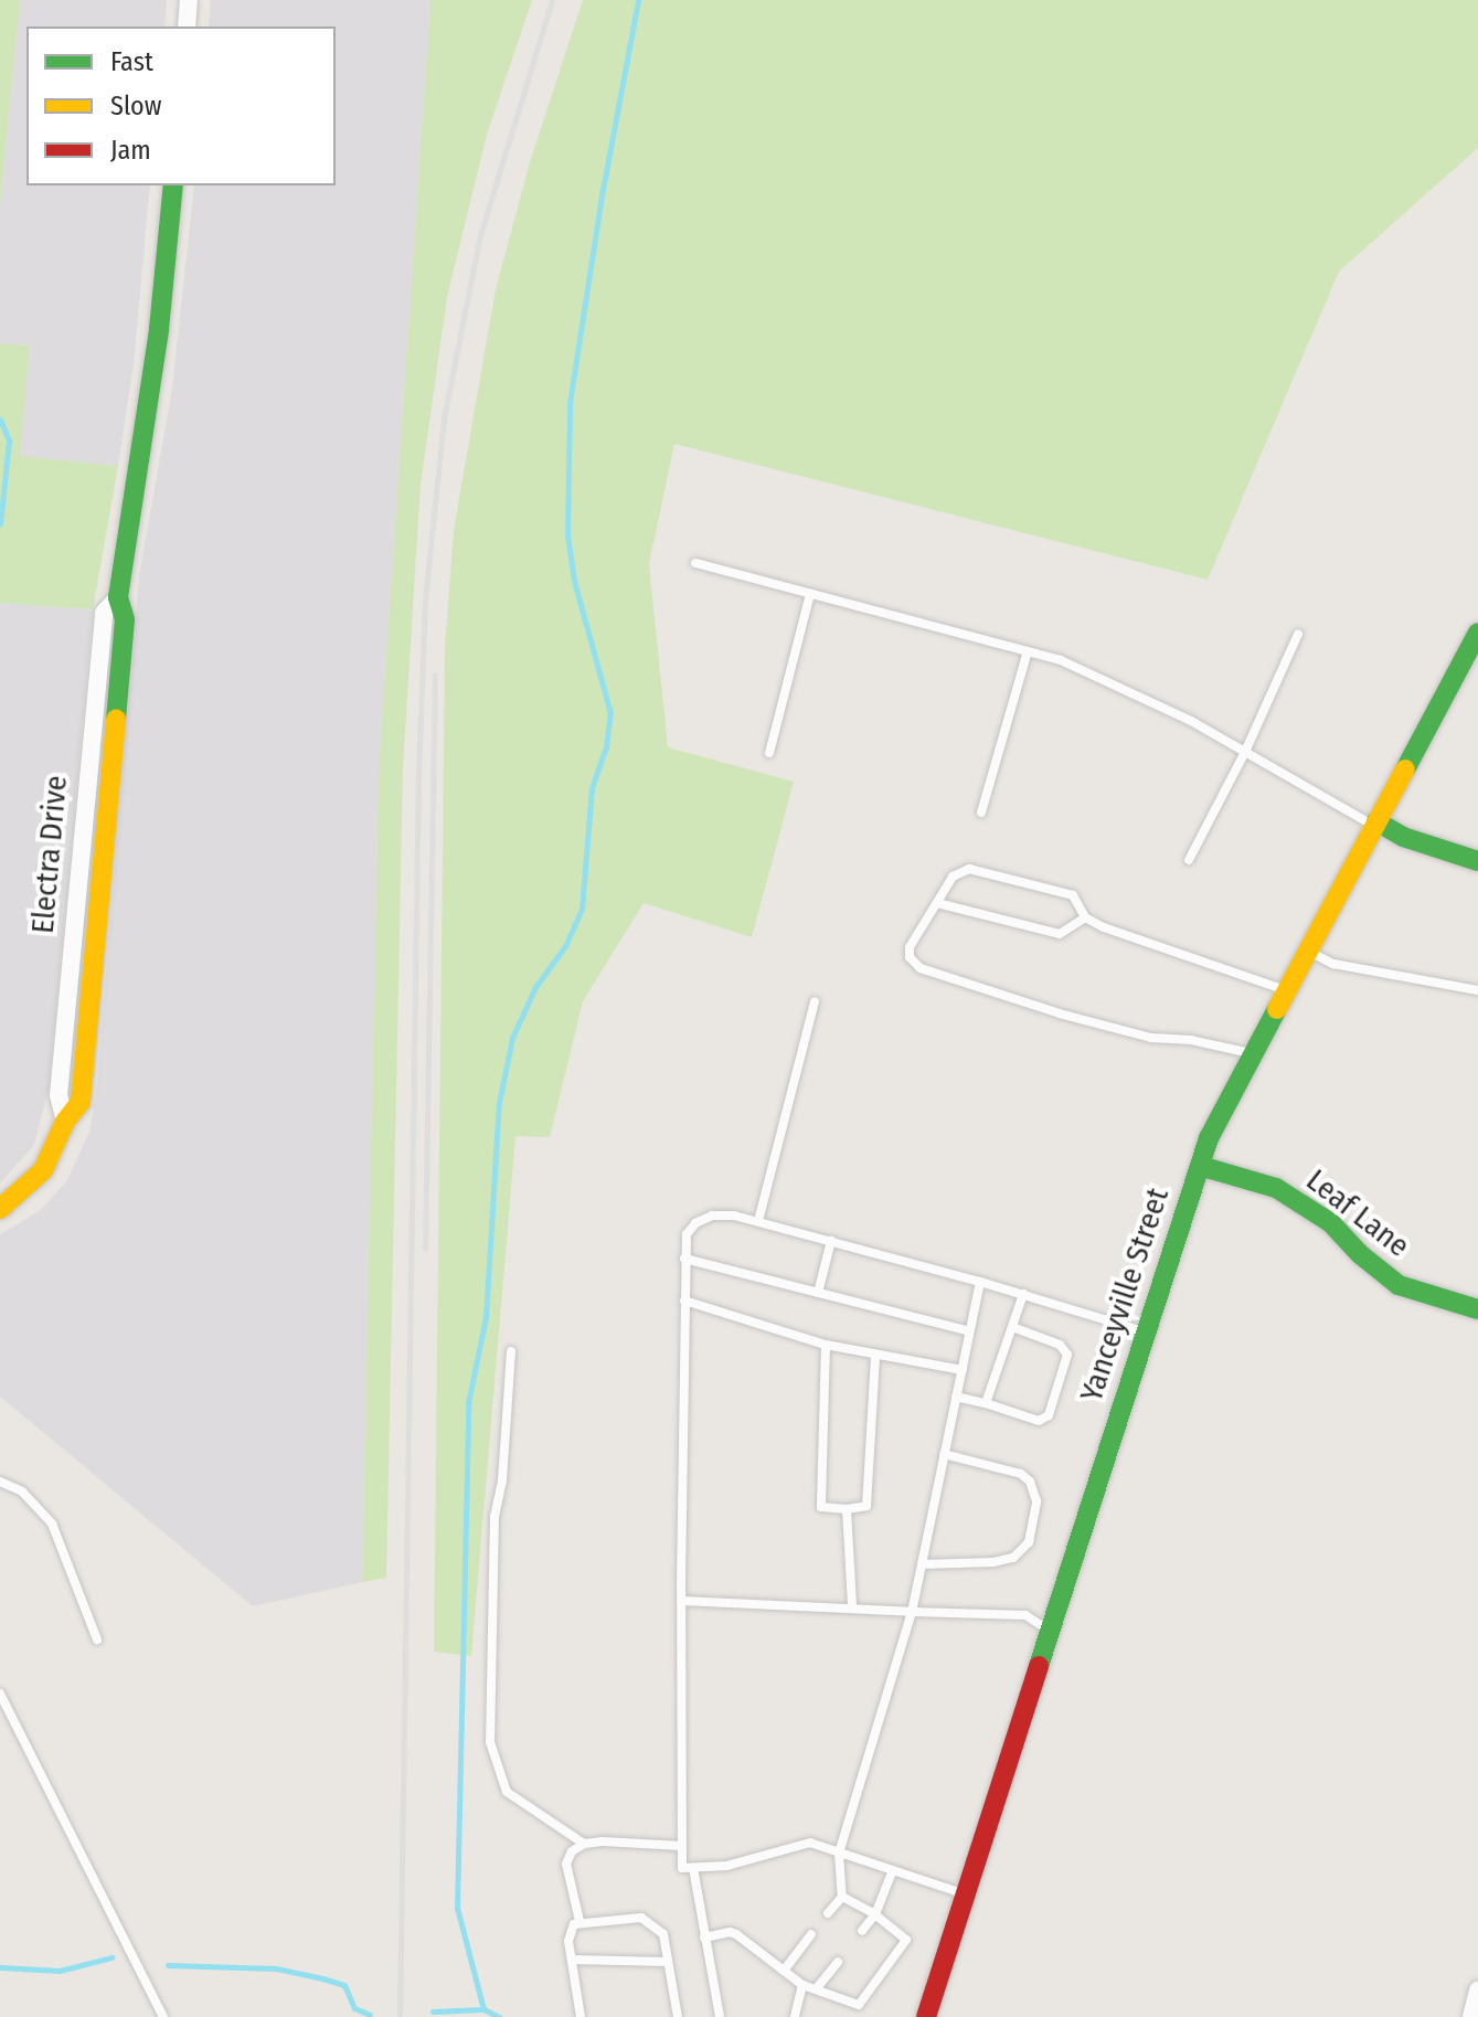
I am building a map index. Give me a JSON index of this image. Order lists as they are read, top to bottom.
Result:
{
  "streets": {
    "main road": ["Electra Drive", "Leaf Lane", "Yanceyville Street"]
  },
  "crossings": [
    ["Leaf Lane", "Yanceyville Street"]
  ],
  "legend": ["Fast", "Slow", "Jam"]
}
